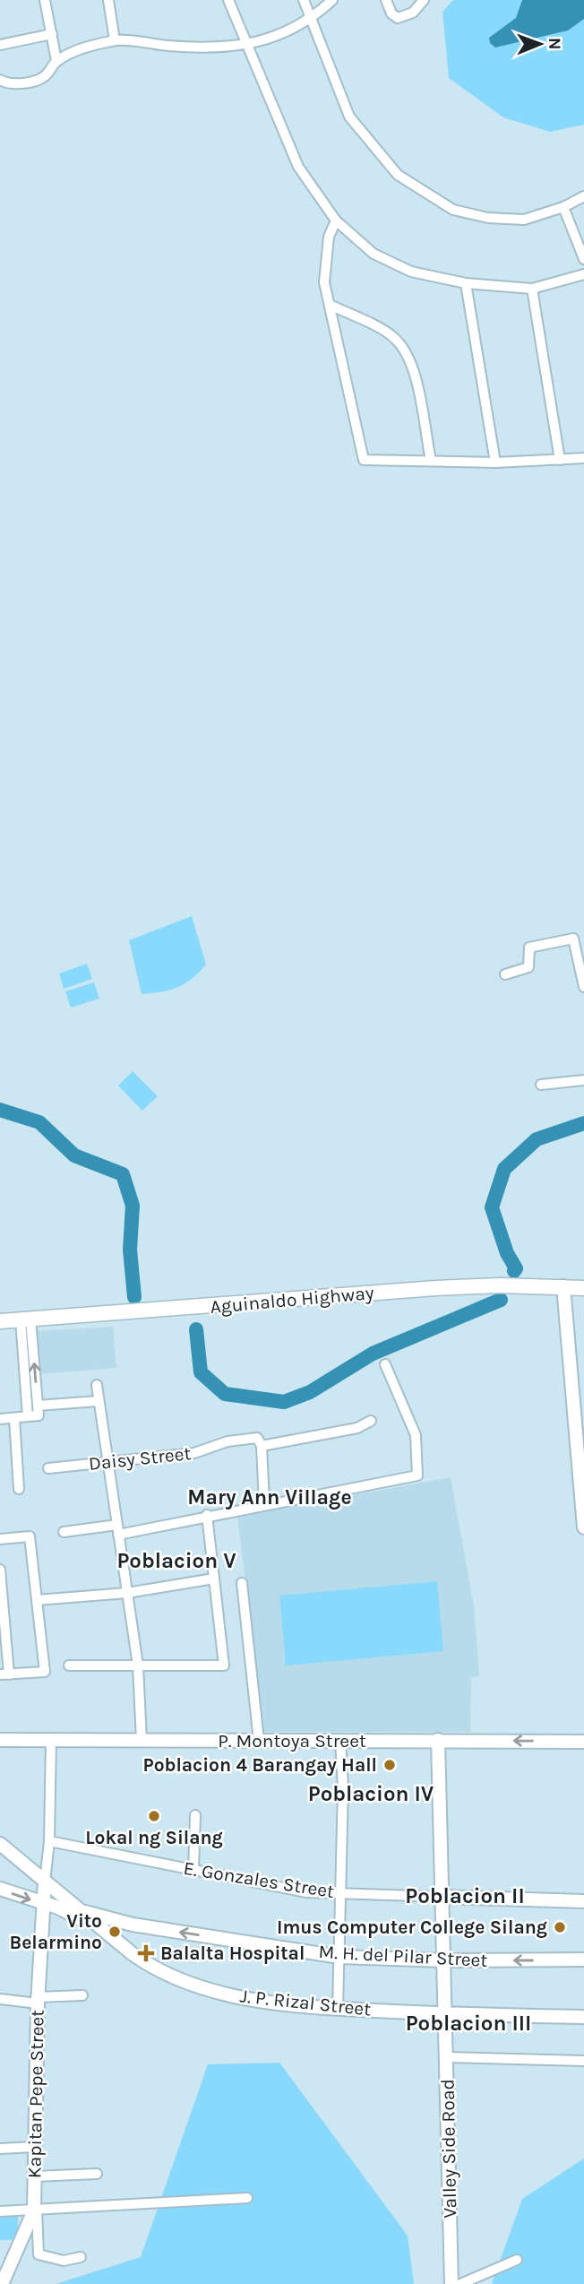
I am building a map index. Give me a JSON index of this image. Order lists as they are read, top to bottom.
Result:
{
  "streets": {
    "main road": ["Aguinaldo Highway"],
    "street": [
      "Daisy Street",
      "P. Montoya Street",
      "E. Gonzales Street",
      "M. H. del Pilar Street",
      "J. P. Rizal Street",
      "Kapitan Pepe Street",
      "Valley Side Road"
    ]
  },
  "crossings": [
    ["P. Montoya Street", "Valley Side Road"],
    ["E. Gonzales Street", "Valley Side Road"],
    ["M. H. del Pilar Street", "J. P. Rizal Street"],
    ["M. H. del Pilar Street", "Valley Side Road"],
    ["J. P. Rizal Street", "Kapitan Pepe Street"],
    ["J. P. Rizal Street", "Valley Side Road"]
  ],
  "districts": [
    "Mary Ann Village",
    "Poblacion V",
    "Poblacion IV",
    "Poblacion II",
    "Poblacion III"
  ],
  "places": {
    "other": [
      "Poblacion 4 Barangay Hall",
      "Lokal ng Silang",
      "Imus Computer College Silang",
      "Vito Belarmino"
    ],
    "health": ["Balalta Hospital"]
  },
  "north": "right"
}
